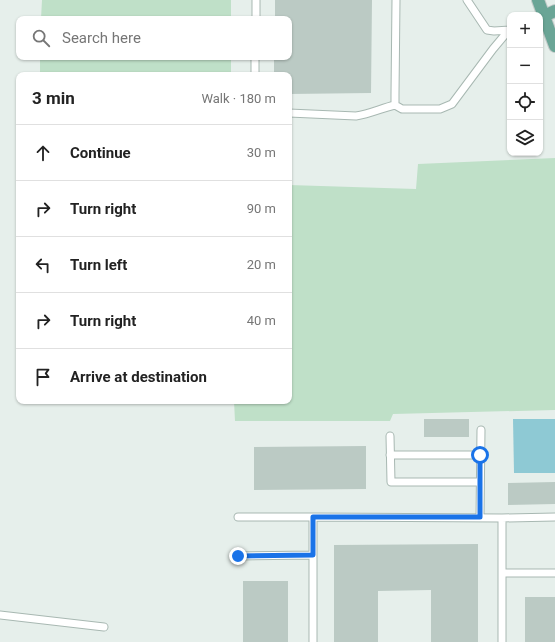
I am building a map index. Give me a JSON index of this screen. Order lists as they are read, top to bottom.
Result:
{
  "page": {
    "map_buttons": ["+", "−"],
    "search": "Search here",
    "heading": ["3 min", "Walk · 180 m"],
    "list": [
      ["Continue", "30 m"],
      ["Turn right", "90 m"],
      ["Turn left", "20 m"],
      ["Turn right", "40 m"],
      "Arrive at destination"
    ]
  }
}
